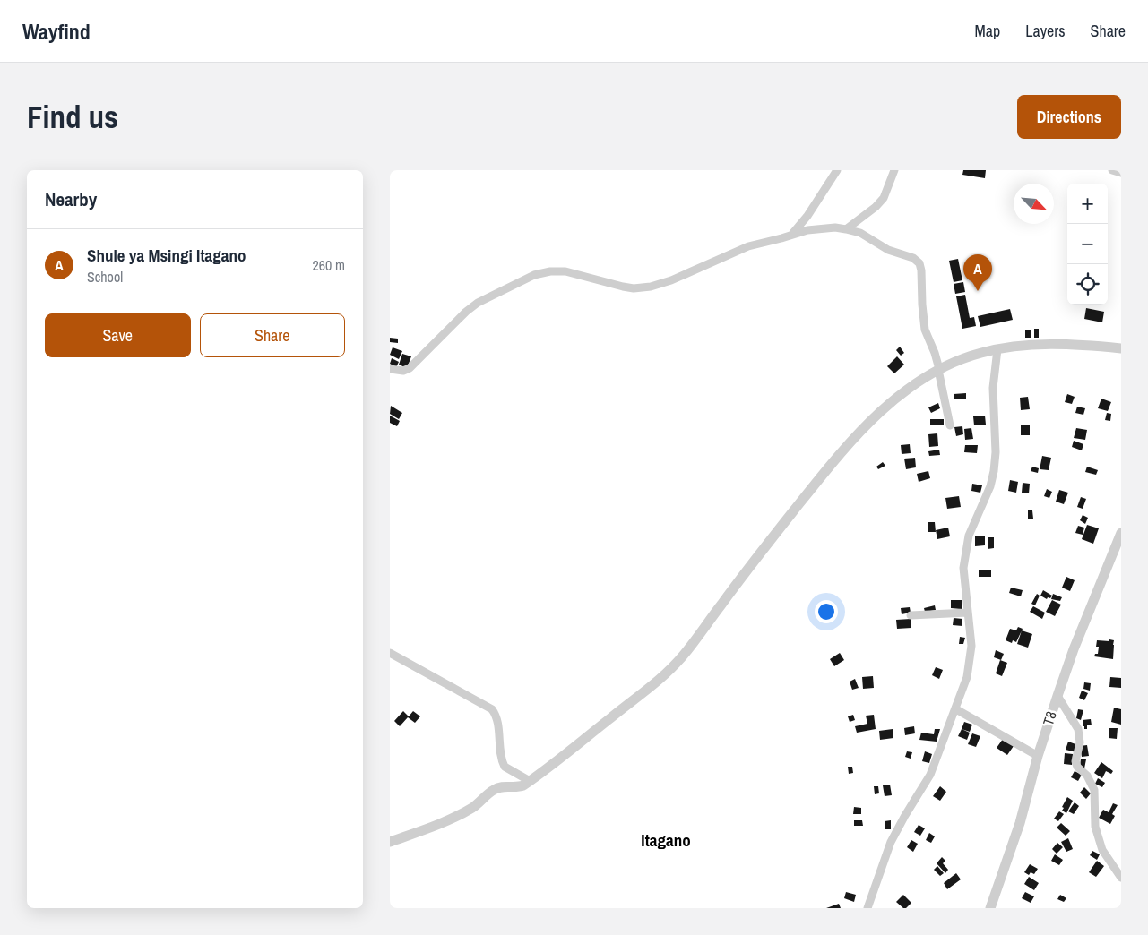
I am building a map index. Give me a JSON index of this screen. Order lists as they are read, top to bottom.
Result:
{
  "streets": {
    "street": ["T8"]
  },
  "districts": ["Itagano"],
  "north": "bottom right",
  "page": {
    "header": "Wayfind",
    "nav": ["Map", "Layers", "Share"],
    "buttons": [
      "Directions",
      ["Save", "Share"]
    ],
    "title": "Find us",
    "heading": "Nearby",
    "map_buttons": ["+", "−"],
    "list": [
      {
        "mark": "A",
        "name": "Shule ya Msingi Itagano",
        "note": "School",
        "value": "260 m"
      }
    ],
    "pins": "A"
  }
}
